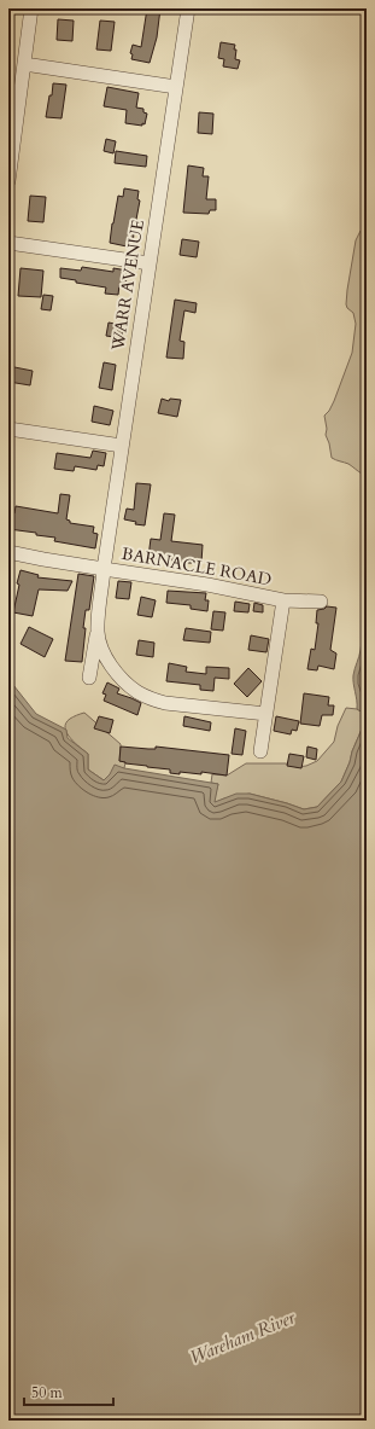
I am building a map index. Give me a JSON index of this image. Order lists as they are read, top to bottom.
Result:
{
  "streets": {
    "street": ["WARR AVENUE", "BARNACLE ROAD"]
  },
  "crossings": [
    ["WARR AVENUE", "BARNACLE ROAD"]
  ],
  "water": ["Wareham River"],
  "scale_bar": "50 m"
}
